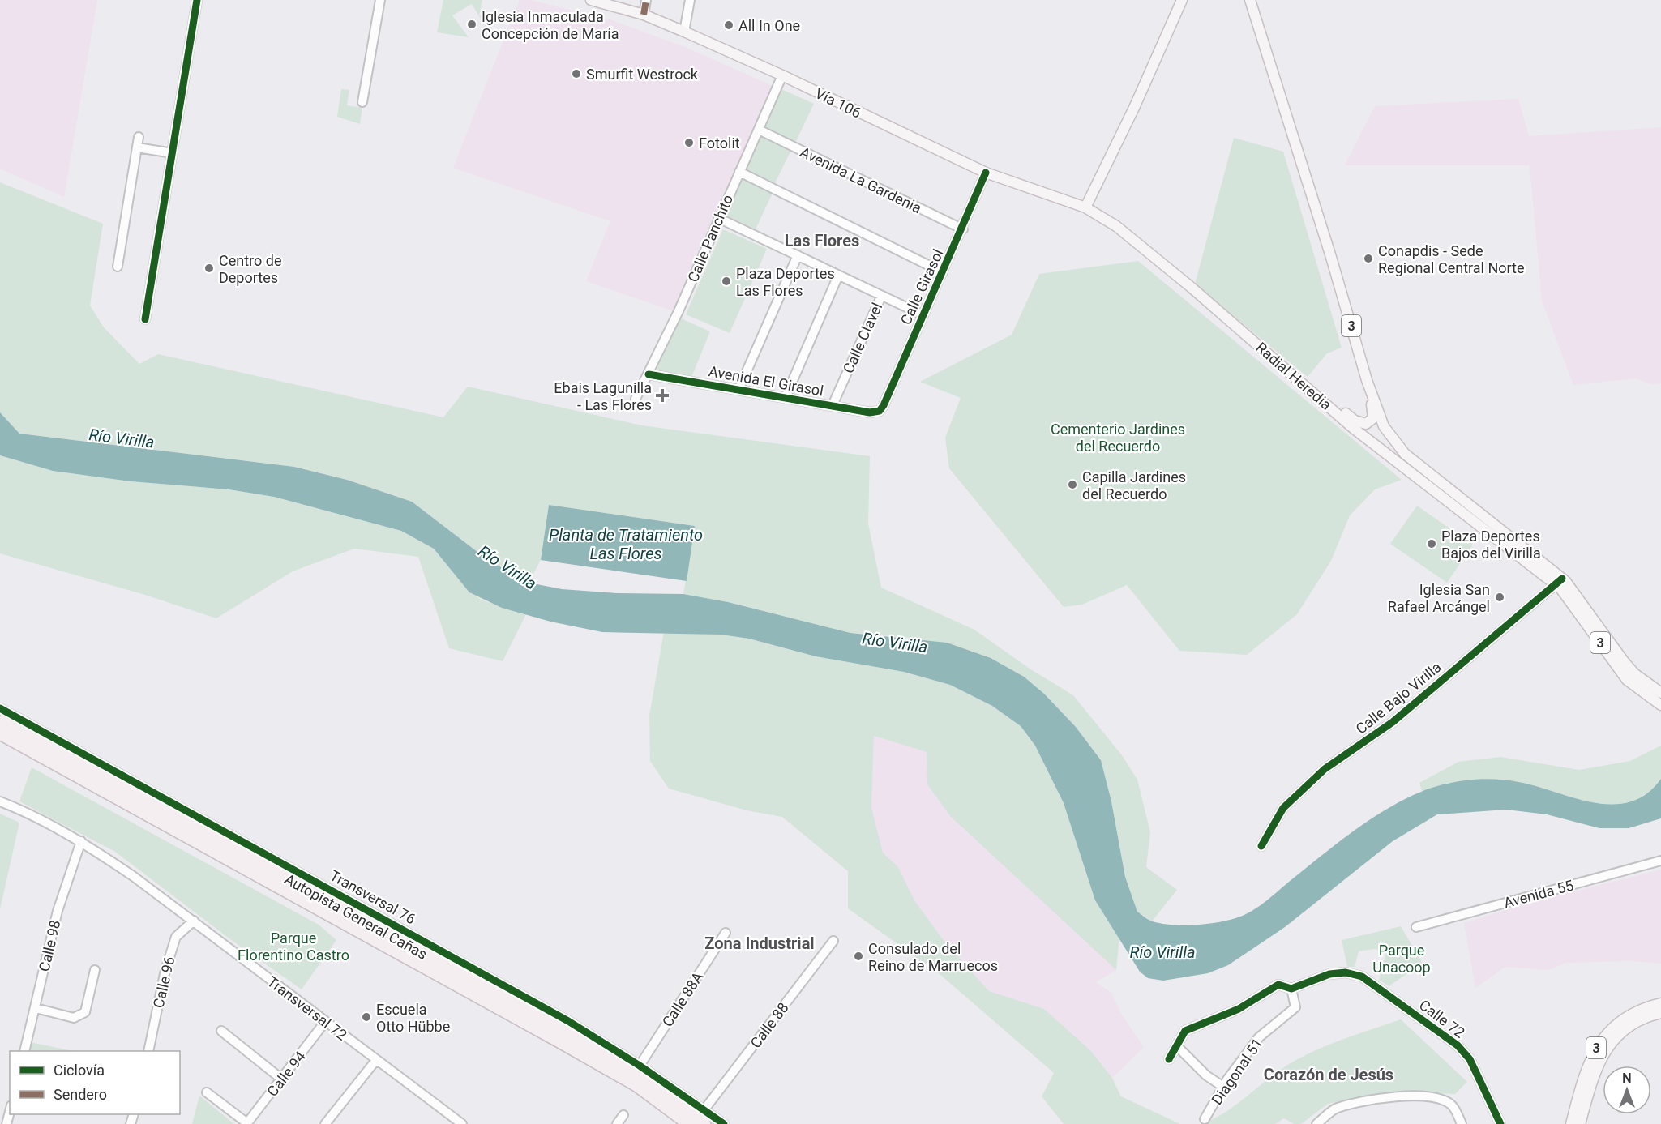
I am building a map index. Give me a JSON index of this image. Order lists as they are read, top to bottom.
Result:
{
  "streets": {
    "highway": ["Autopista General Cañas"],
    "main road": ["Vía 106", "3", "Radial Heredia"],
    "street": [
      "Avenida La Gardenia",
      "Calle Panchito",
      "Calle Girasol",
      "Calle Clavel",
      "Avenida El Girasol",
      "Calle Bajo Virilla",
      "Avenida 55",
      "Transversal 76",
      "Calle 98",
      "Calle 96",
      "Calle 88A",
      "Transversal 72",
      "Calle 72",
      "Calle 88",
      "Diagonal 51",
      "Calle 94"
    ]
  },
  "crossings": [
    ["Vía 106", "Calle Panchito"],
    ["Vía 106", "Calle Girasol"],
    ["Vía 106", "Radial Heredia"],
    ["Avenida La Gardenia", "Calle Panchito"],
    ["Avenida La Gardenia", "Calle Girasol"],
    ["Calle Panchito", "Avenida El Girasol"],
    ["Calle Girasol", "Avenida El Girasol"],
    ["Calle Clavel", "Avenida El Girasol"],
    ["Radial Heredia", "Calle Bajo Virilla"],
    ["Transversal 76", "Calle 88A"],
    ["Transversal 76", "Calle 88"],
    ["Calle 98", "Transversal 72"],
    ["Calle 96", "Transversal 72"],
    ["Transversal 72", "Calle 94"],
    ["Calle 72", "Diagonal 51"]
  ],
  "districts": ["Las Flores", "Zona Industrial", "Corazón de Jesús"],
  "water": ["Río Virilla", "Planta de Tratamiento Las Flores"],
  "parks": ["Cementerio Jardines del Recuerdo", "Parque Florentino Castro", "Parque Unacoop"],
  "places": {
    "other": [
      "Iglesia Inmaculada Concepción de María",
      "All In One",
      "Smurfit Westrock",
      "Fotolit",
      "Conapdis - Sede Regional Central Norte",
      "Centro de Deportes",
      "Plaza Deportes Las Flores",
      "Capilla Jardines del Recuerdo",
      "Plaza Deportes Bajos del Virilla",
      "Iglesia San Rafael Arcángel",
      "Consulado del Reino de Marruecos",
      "Escuela Otto Hübbe"
    ],
    "health": ["Ebais Lagunilla - Las Flores"]
  },
  "legend": ["Ciclovía", "Sendero"],
  "north": "top"
}
